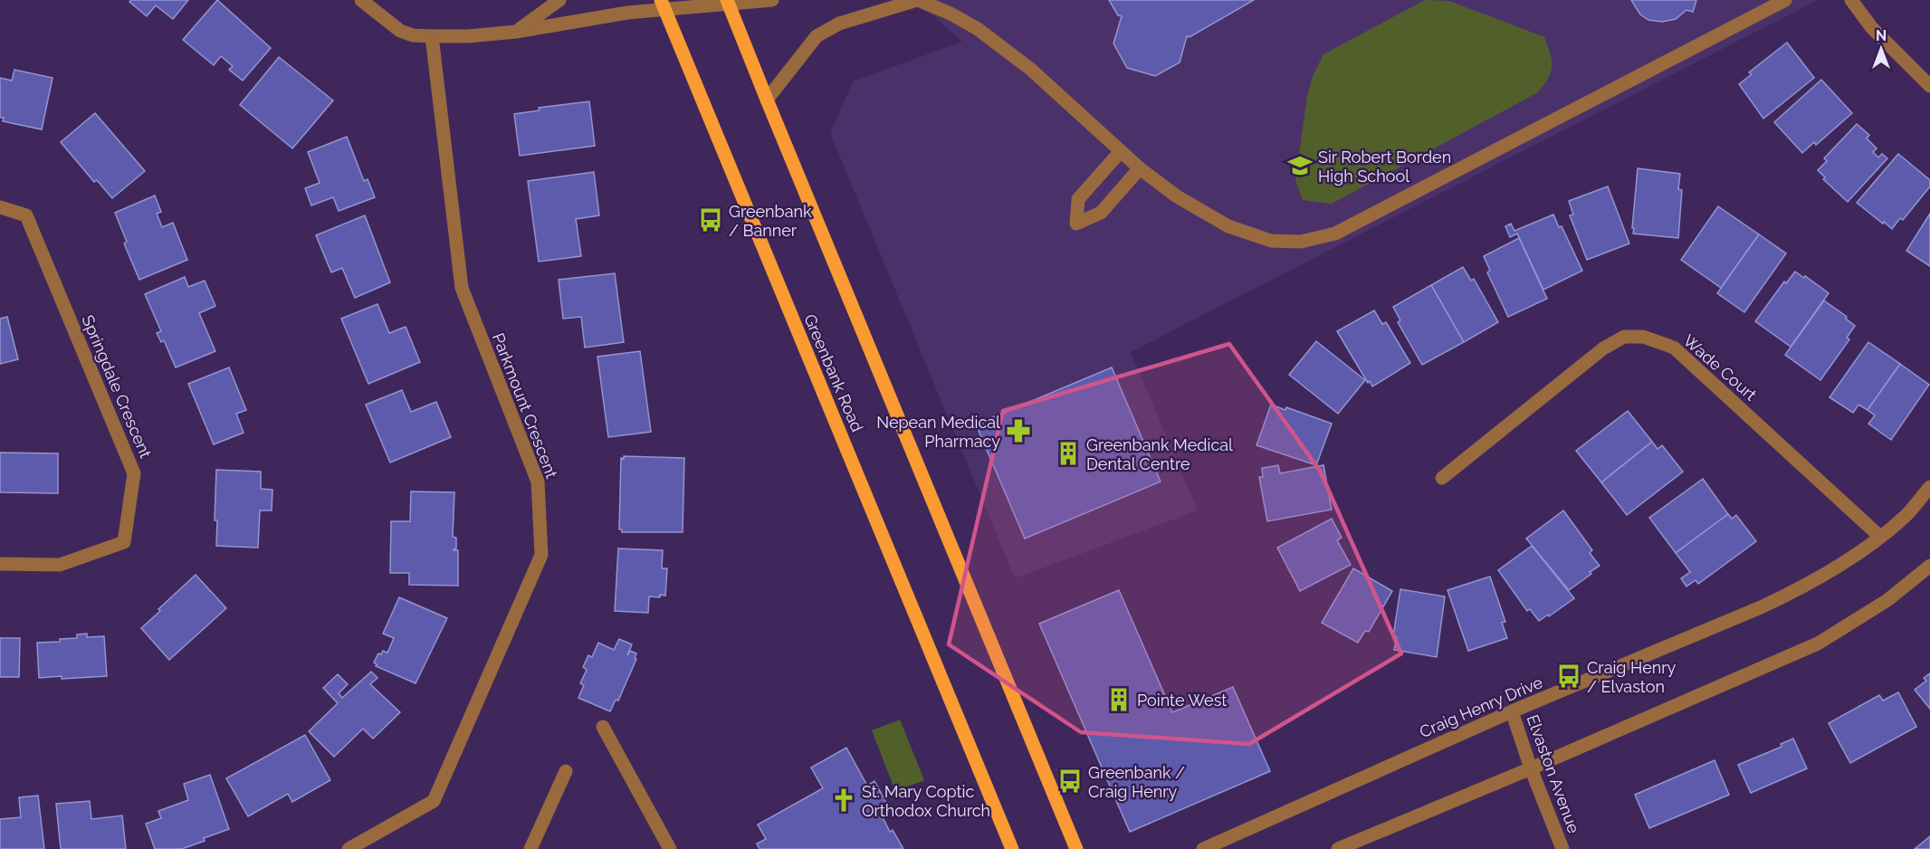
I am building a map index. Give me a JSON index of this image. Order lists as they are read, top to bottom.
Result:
{
  "streets": {
    "main road": ["Greenbank Road"],
    "street": [
      "Wade Court",
      "Springdale Crescent",
      "Parkmount Crescent",
      "Craig Henry Drive",
      "Elvaston Avenue"
    ]
  },
  "crossings": [
    ["Wade Court", "Craig Henry Drive"],
    ["Craig Henry Drive", "Elvaston Avenue"]
  ],
  "places": {
    "school or university": ["Sir Robert Borden High School"],
    "bus stop": ["Greenbank / Banner", "Craig Henry / Elvaston", "Greenbank / Craig Henry"],
    "pharmacy": ["Nepean Medical Pharmacy"],
    "building": ["Greenbank Medical Dental Centre", "Pointe West"],
    "church": ["St. Mary Coptic Orthodox Church"]
  },
  "north": "top"
}
